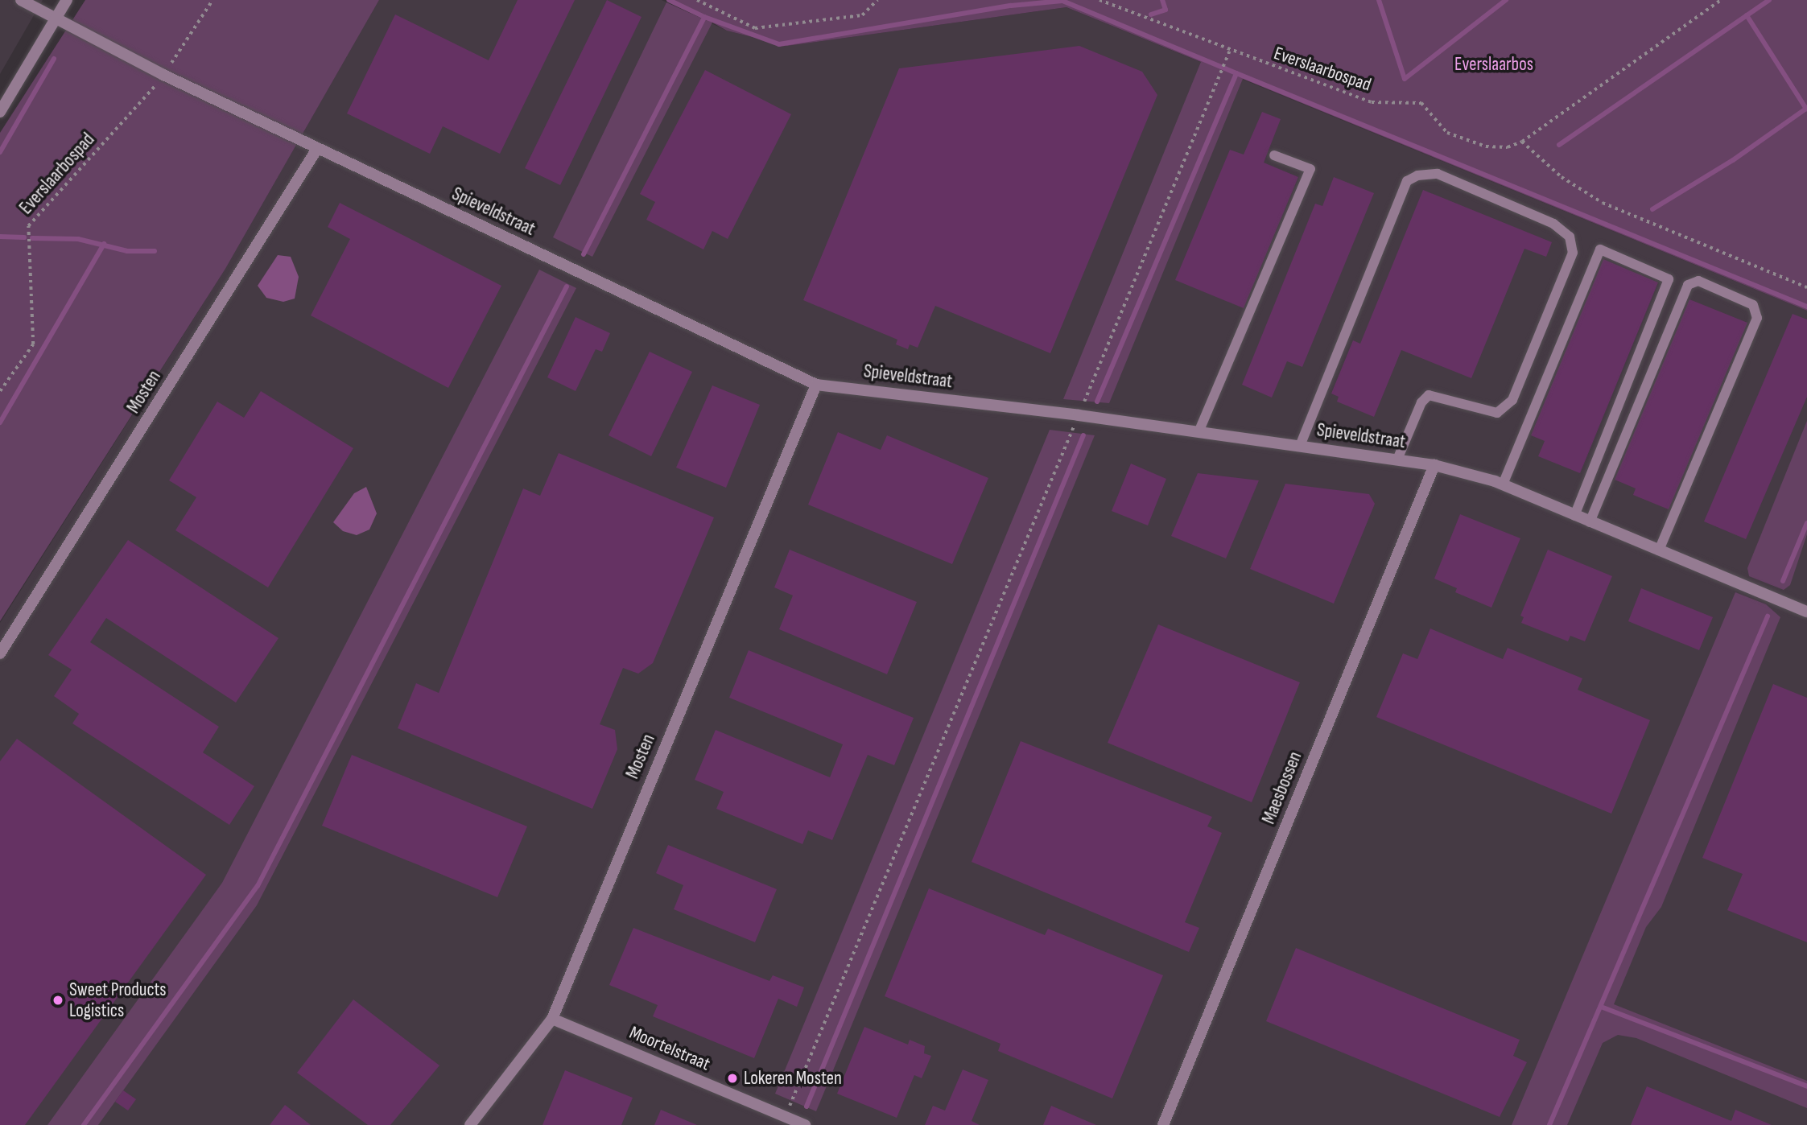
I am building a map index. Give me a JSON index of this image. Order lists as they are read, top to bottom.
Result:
{
  "streets": {
    "street": [
      "Spieveldstraat",
      "Mosten",
      "Maesbossen",
      "Moortelstraat"
    ],
    "path": ["Everslaarbospad"]
  },
  "crossings": [
    ["Everslaarbospad", "Spieveldstraat"],
    ["Spieveldstraat", "Mosten"],
    ["Spieveldstraat", "Maesbossen"],
    ["Mosten", "Moortelstraat"]
  ],
  "parks": ["Everslaarbos"],
  "places": ["Sweet Products Logistics", "Lokeren Mosten"]
}
